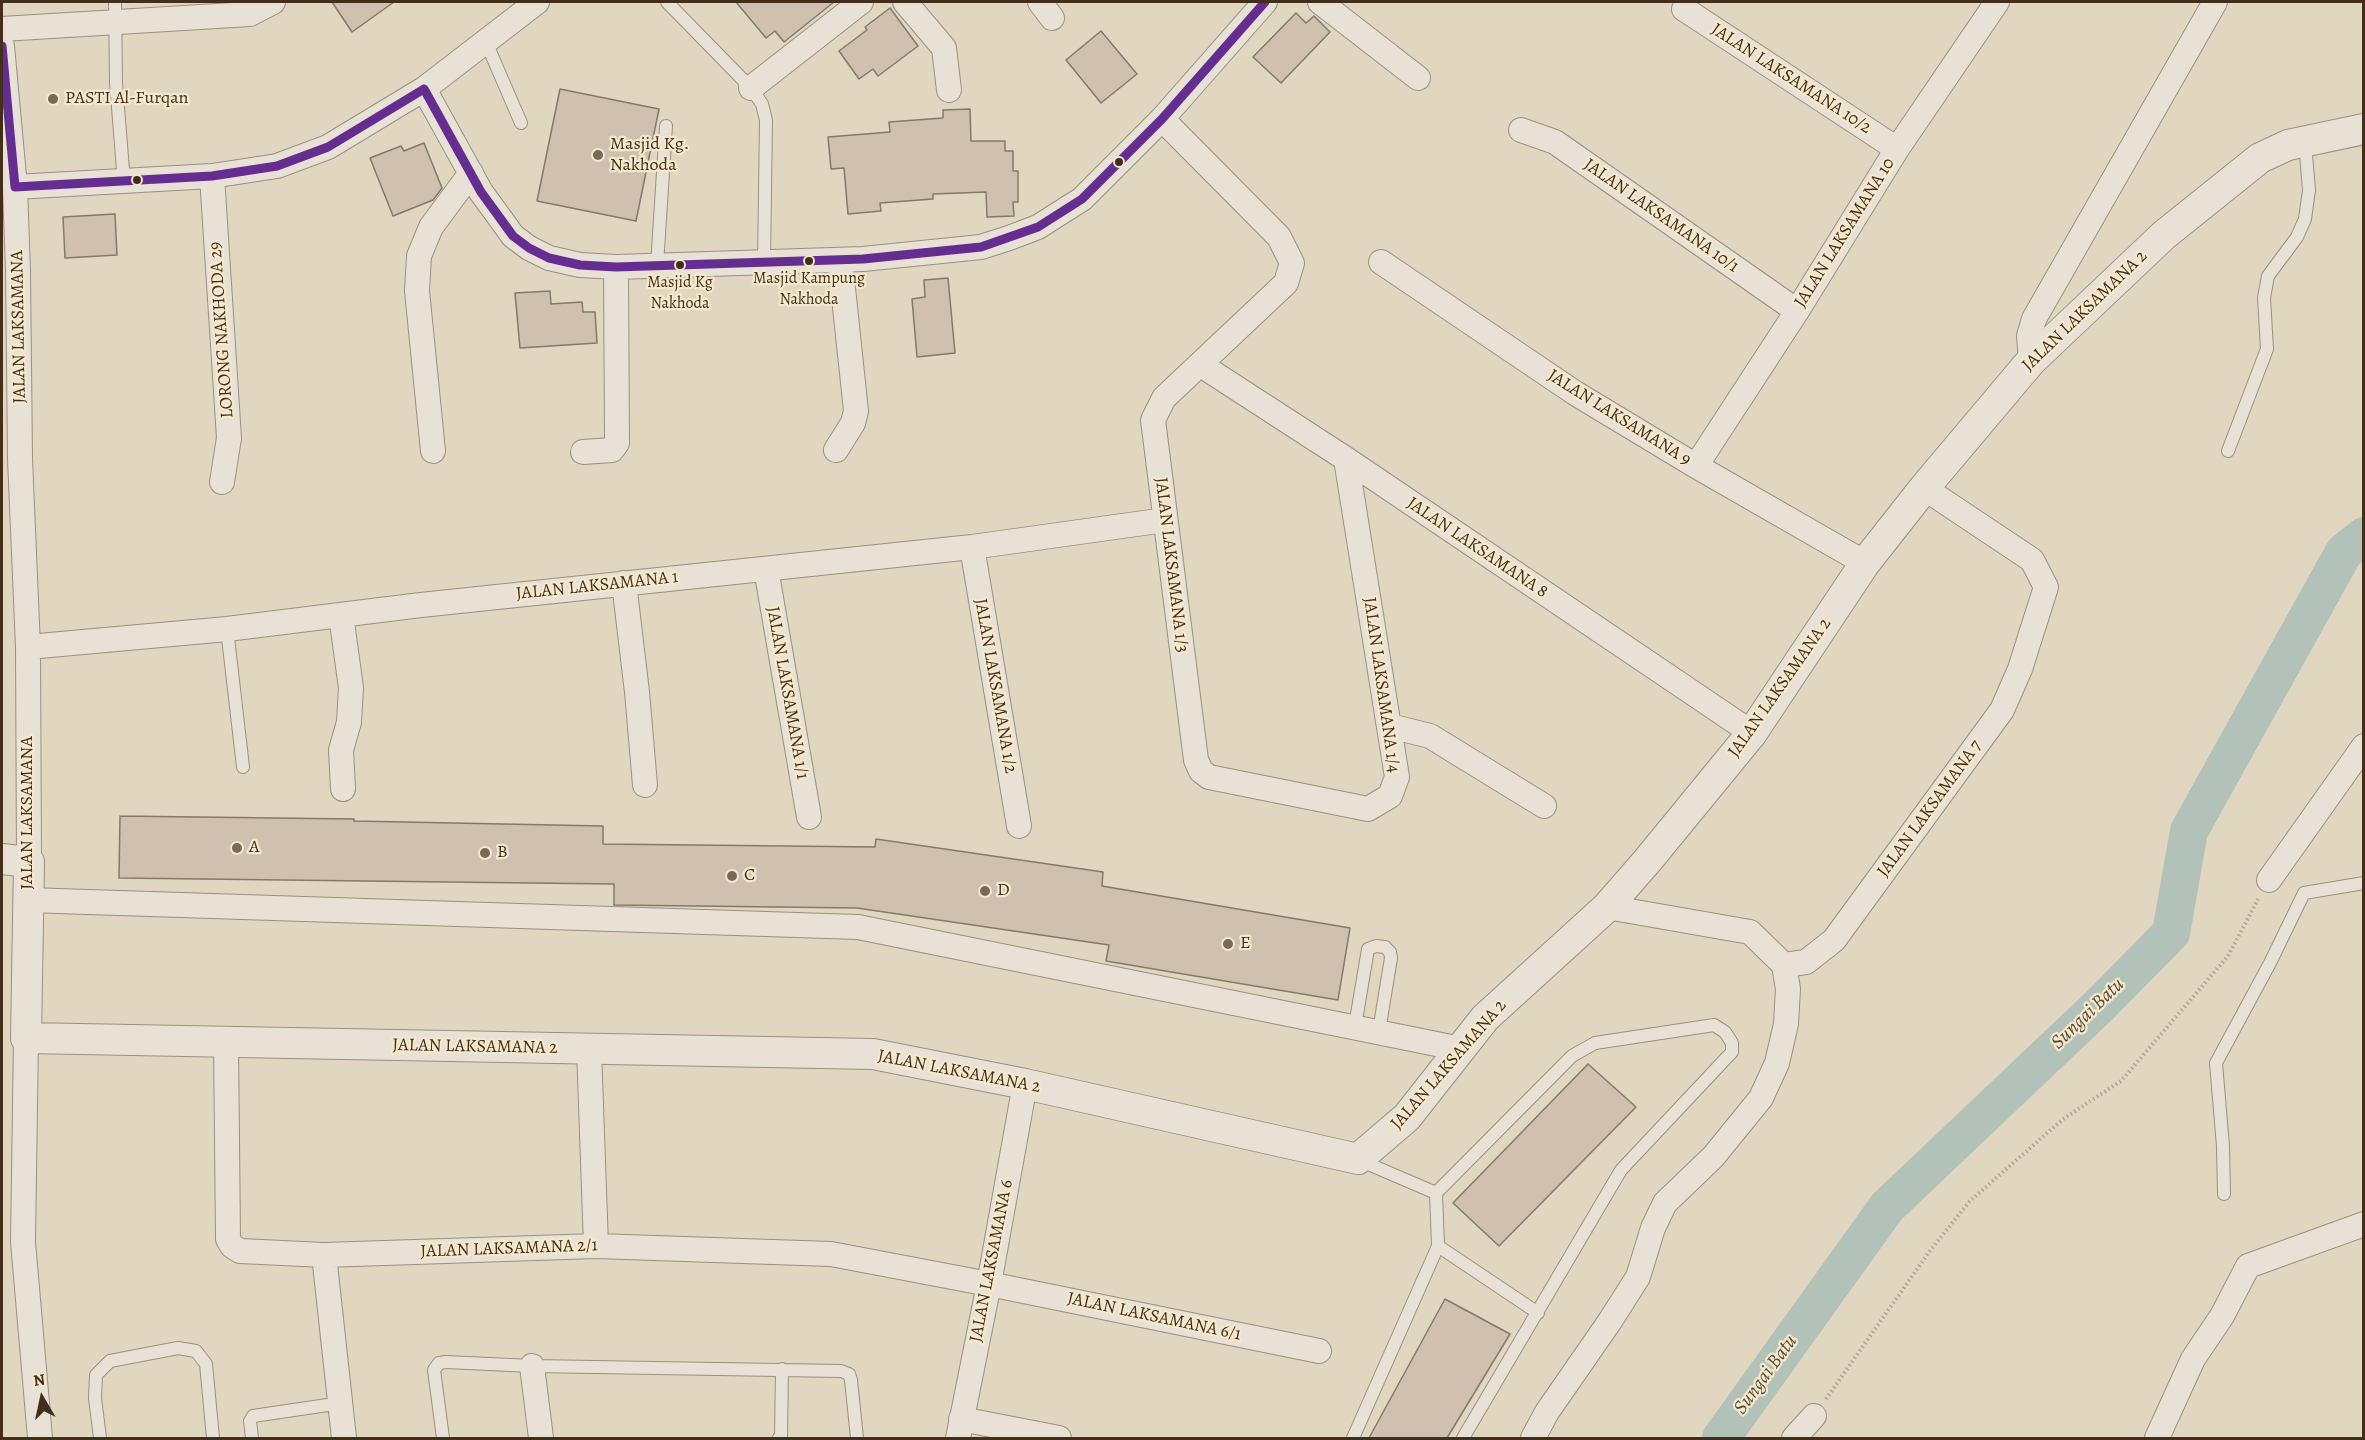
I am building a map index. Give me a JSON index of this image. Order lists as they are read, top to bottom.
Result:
{
  "streets": {
    "street": [
      "JALAN LAKSAMANA 10/2",
      "JALAN LAKSAMANA 10/1",
      "JALAN LAKSAMANA 10",
      "JALAN LAKSAMANA 2",
      "JALAN LAKSAMANA",
      "LORONG NAKHODA 29",
      "JALAN LAKSAMANA 9",
      "JALAN LAKSAMANA 8",
      "JALAN LAKSAMANA 1/3",
      "JALAN LAKSAMANA 1",
      "JALAN LAKSAMANA 1/4",
      "JALAN LAKSAMANA 1/2",
      "JALAN LAKSAMANA 1/1",
      "JALAN LAKSAMANA 7",
      "JALAN LAKSAMANA 2/1",
      "JALAN LAKSAMANA 6",
      "JALAN LAKSAMANA 6/1"
    ]
  },
  "crossings": [
    ["JALAN LAKSAMANA 10/2", "JALAN LAKSAMANA 10"],
    ["JALAN LAKSAMANA 10/1", "JALAN LAKSAMANA 10"],
    ["JALAN LAKSAMANA 10", "JALAN LAKSAMANA 9"],
    ["JALAN LAKSAMANA 2", "JALAN LAKSAMANA"],
    ["JALAN LAKSAMANA 2", "JALAN LAKSAMANA 9"],
    ["JALAN LAKSAMANA 2", "JALAN LAKSAMANA 8"],
    ["JALAN LAKSAMANA 2", "JALAN LAKSAMANA 7"],
    ["JALAN LAKSAMANA 2", "JALAN LAKSAMANA 2/1"],
    ["JALAN LAKSAMANA 2", "JALAN LAKSAMANA 6"],
    ["JALAN LAKSAMANA", "JALAN LAKSAMANA 1"],
    ["JALAN LAKSAMANA 8", "JALAN LAKSAMANA 1/3"],
    ["JALAN LAKSAMANA 8", "JALAN LAKSAMANA 1/4"],
    ["JALAN LAKSAMANA 1/3", "JALAN LAKSAMANA 1"],
    ["JALAN LAKSAMANA 1/3", "JALAN LAKSAMANA 1/4"],
    ["JALAN LAKSAMANA 1", "JALAN LAKSAMANA 1/2"],
    ["JALAN LAKSAMANA 1", "JALAN LAKSAMANA 1/1"],
    ["JALAN LAKSAMANA 2/1", "JALAN LAKSAMANA 6"],
    ["JALAN LAKSAMANA 2/1", "JALAN LAKSAMANA 6/1"],
    ["JALAN LAKSAMANA 6", "JALAN LAKSAMANA 6/1"]
  ],
  "water": ["Sungai Batu"],
  "places": [
    "PASTI Al-Furqan",
    "Masjid Kg. Nakhoda",
    "Masjid Kampung Nakhoda",
    "Masjid Kg Nakhoda",
    "A",
    "B",
    "C",
    "D",
    "E"
  ],
  "north": "top"
}
